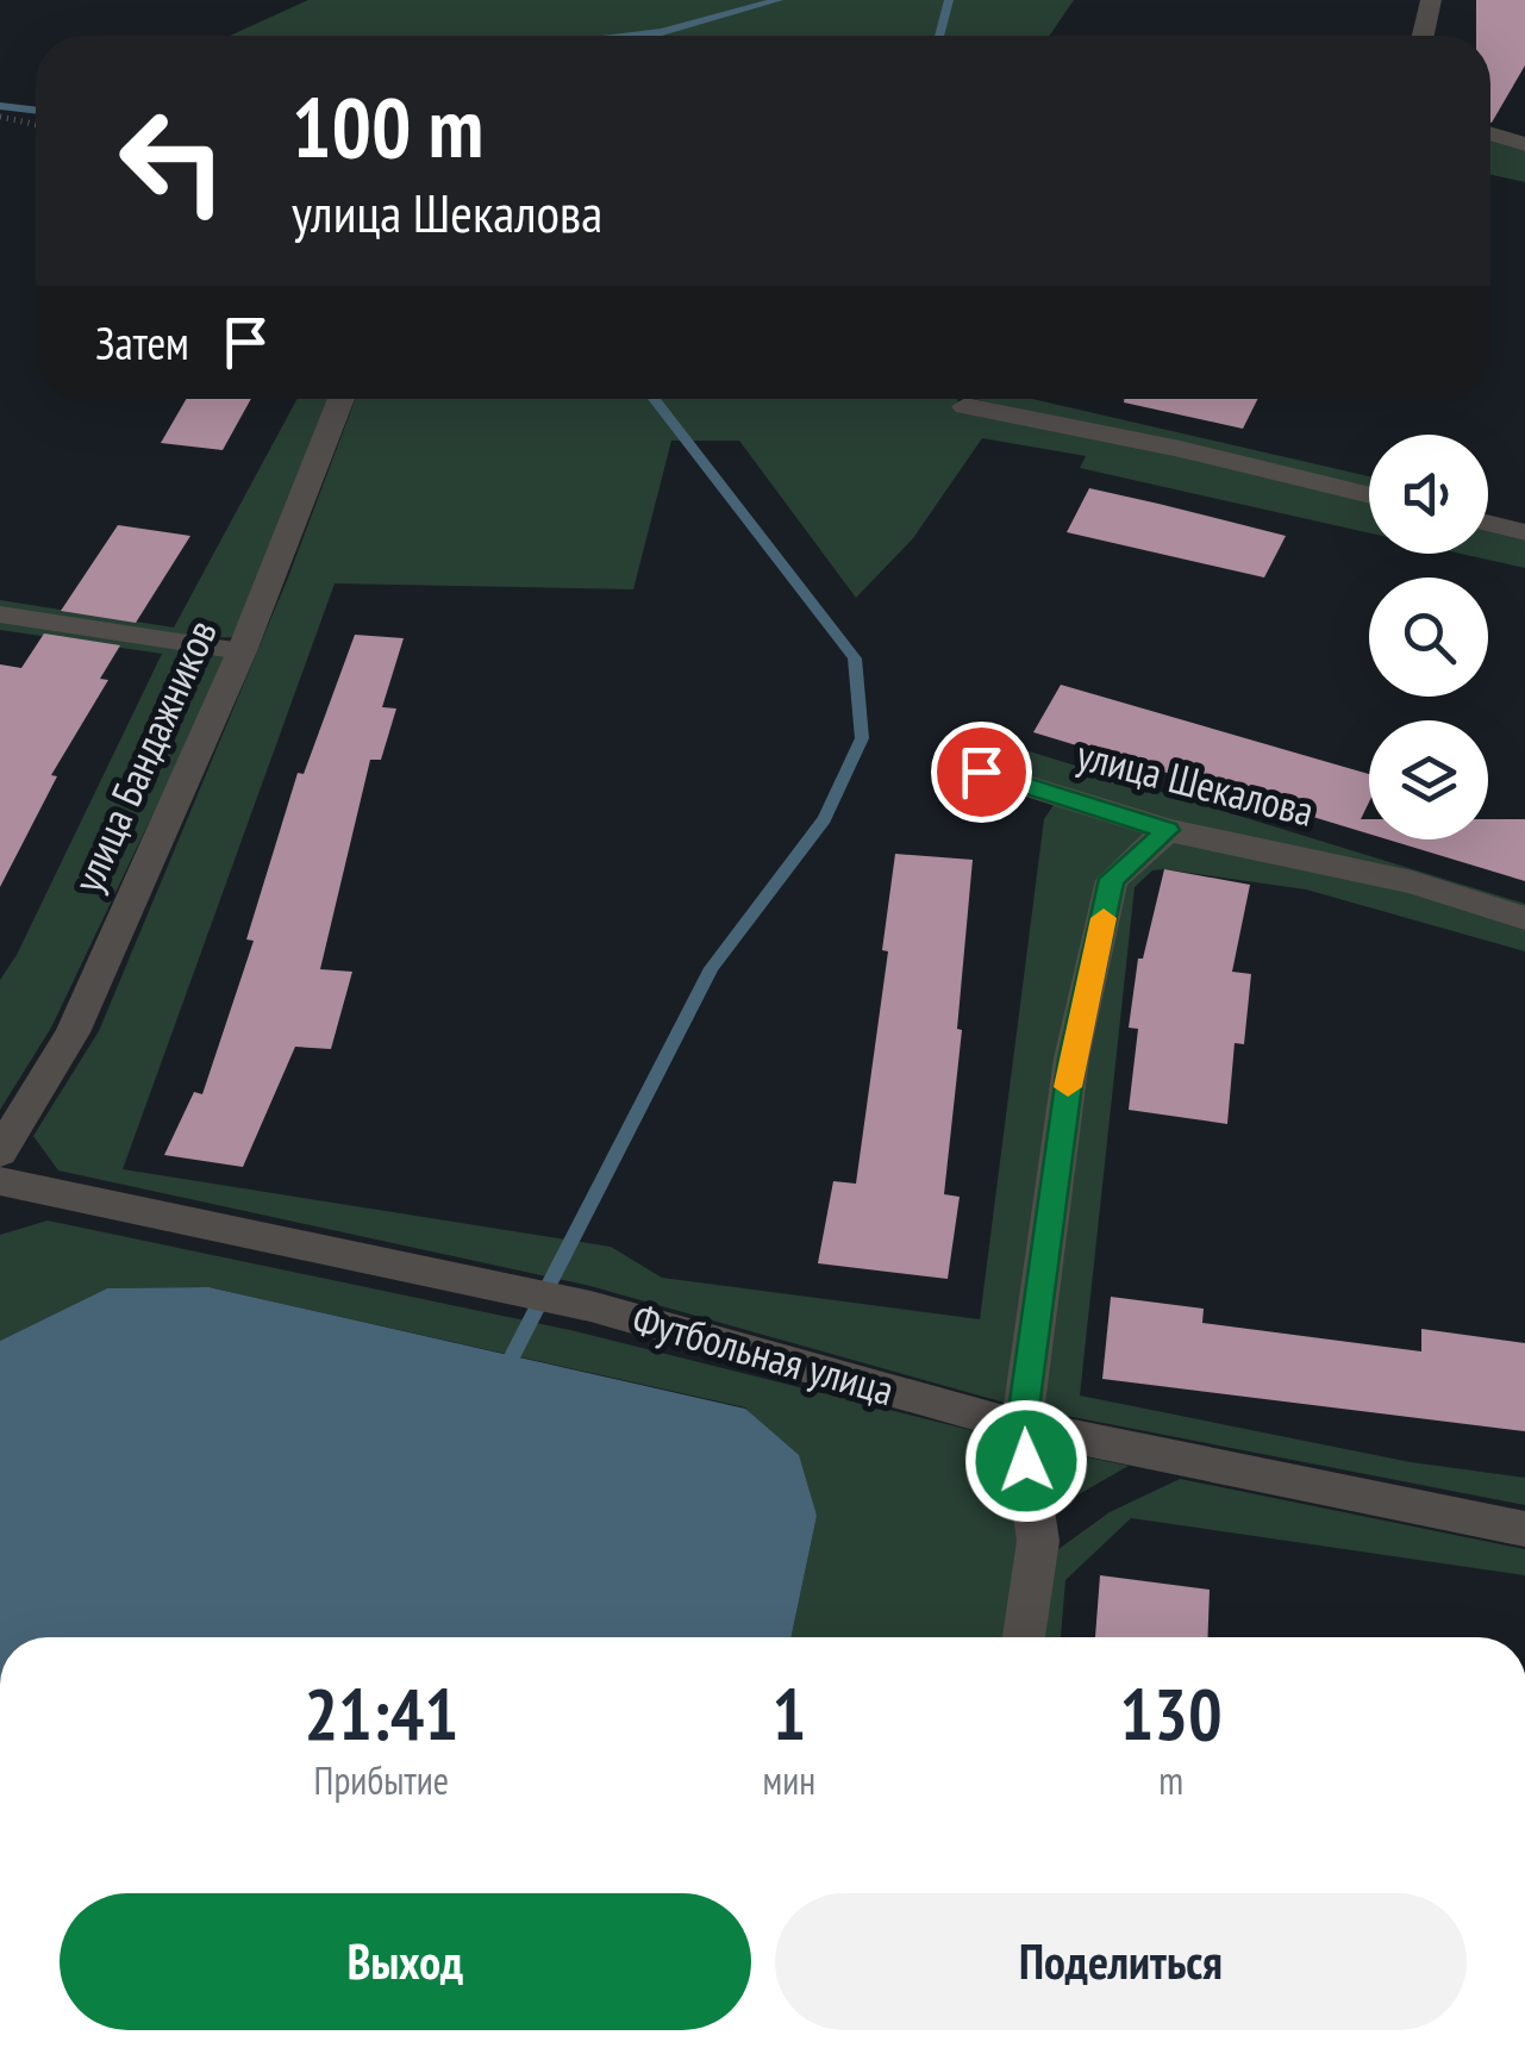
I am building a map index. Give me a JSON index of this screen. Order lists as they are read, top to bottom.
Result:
{
  "streets": {
    "street": ["улица Бандажников", "улица Шекалова", "Футбольная улица"]
  },
  "page": {
    "turn": ["100 m", "улица Шекалова"],
    "then": "Затем",
    "eta": [
      "21:41",
      "Прибытие",
      "1",
      "мин",
      "130",
      "m"
    ],
    "buttons": ["Выход", "Поделиться"]
  }
}
